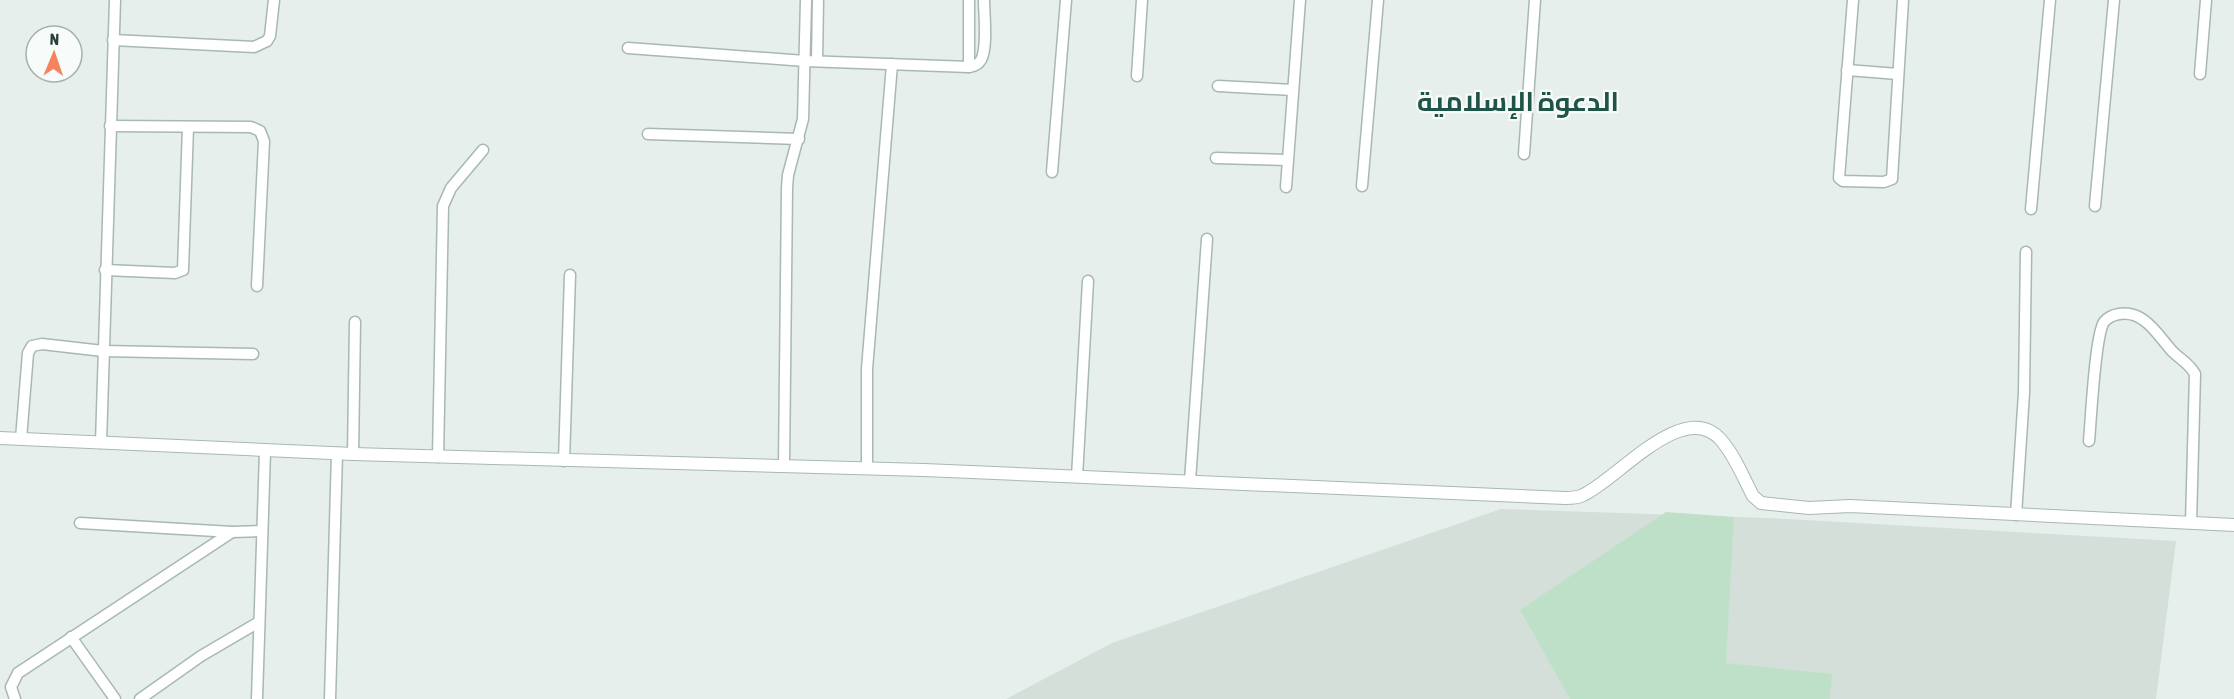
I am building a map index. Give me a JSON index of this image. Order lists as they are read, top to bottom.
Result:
{
  "districts": ["الدعوة الإسلامية"],
  "north": "top"
}
